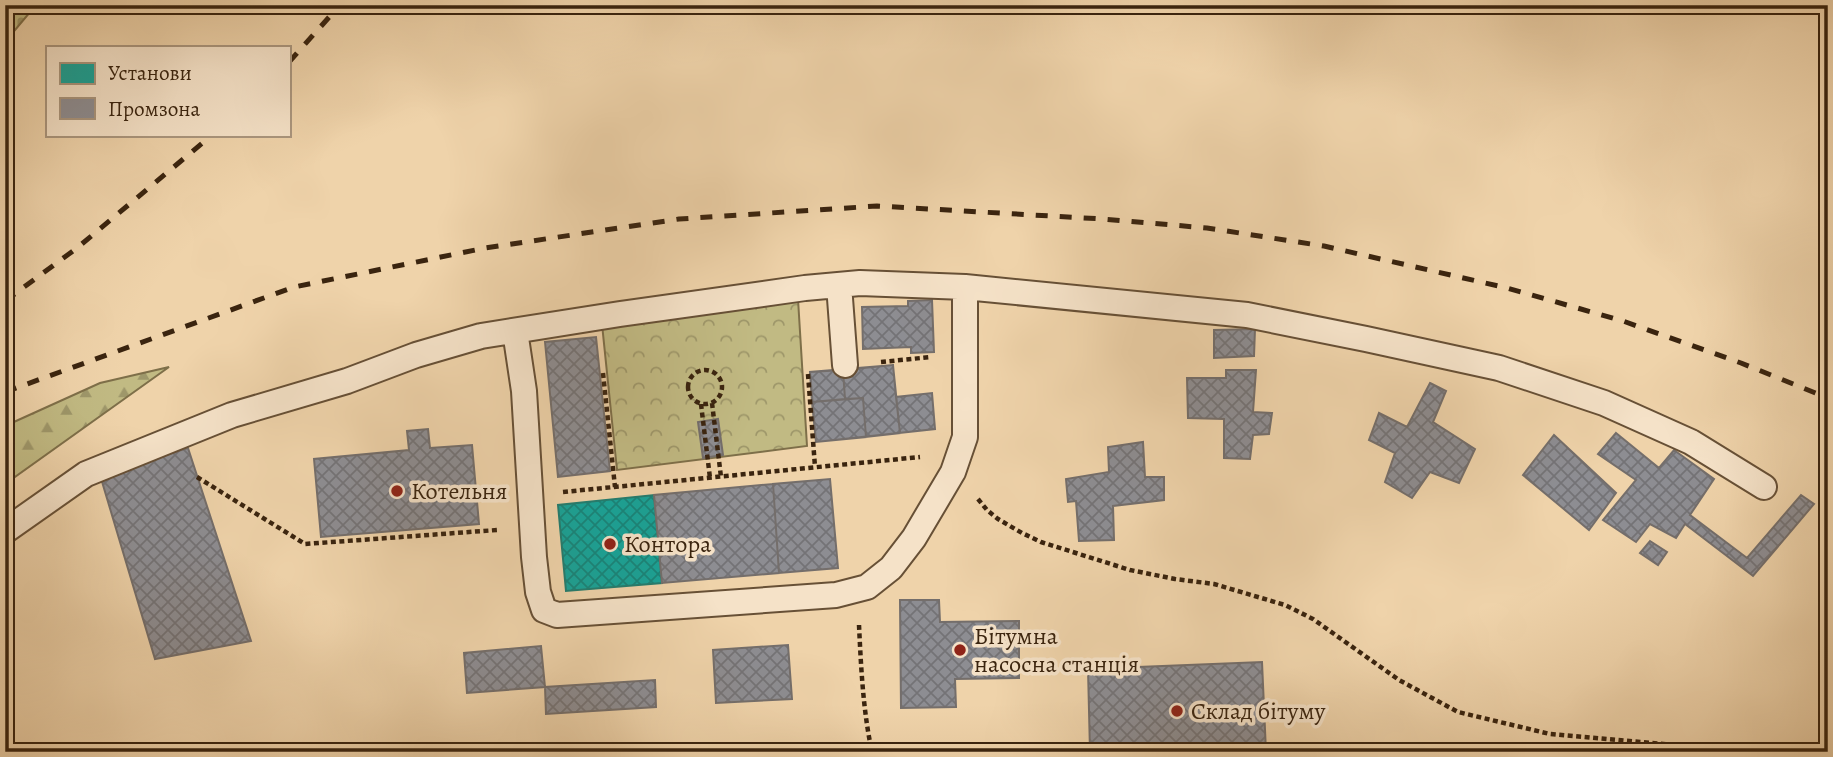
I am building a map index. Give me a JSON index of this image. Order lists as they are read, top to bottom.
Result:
{
  "places": [
    "Котельня",
    "Контора",
    "Бітумна насосна станція",
    "Склад бітуму"
  ],
  "legend": ["Установи", "Промзона"]
}
